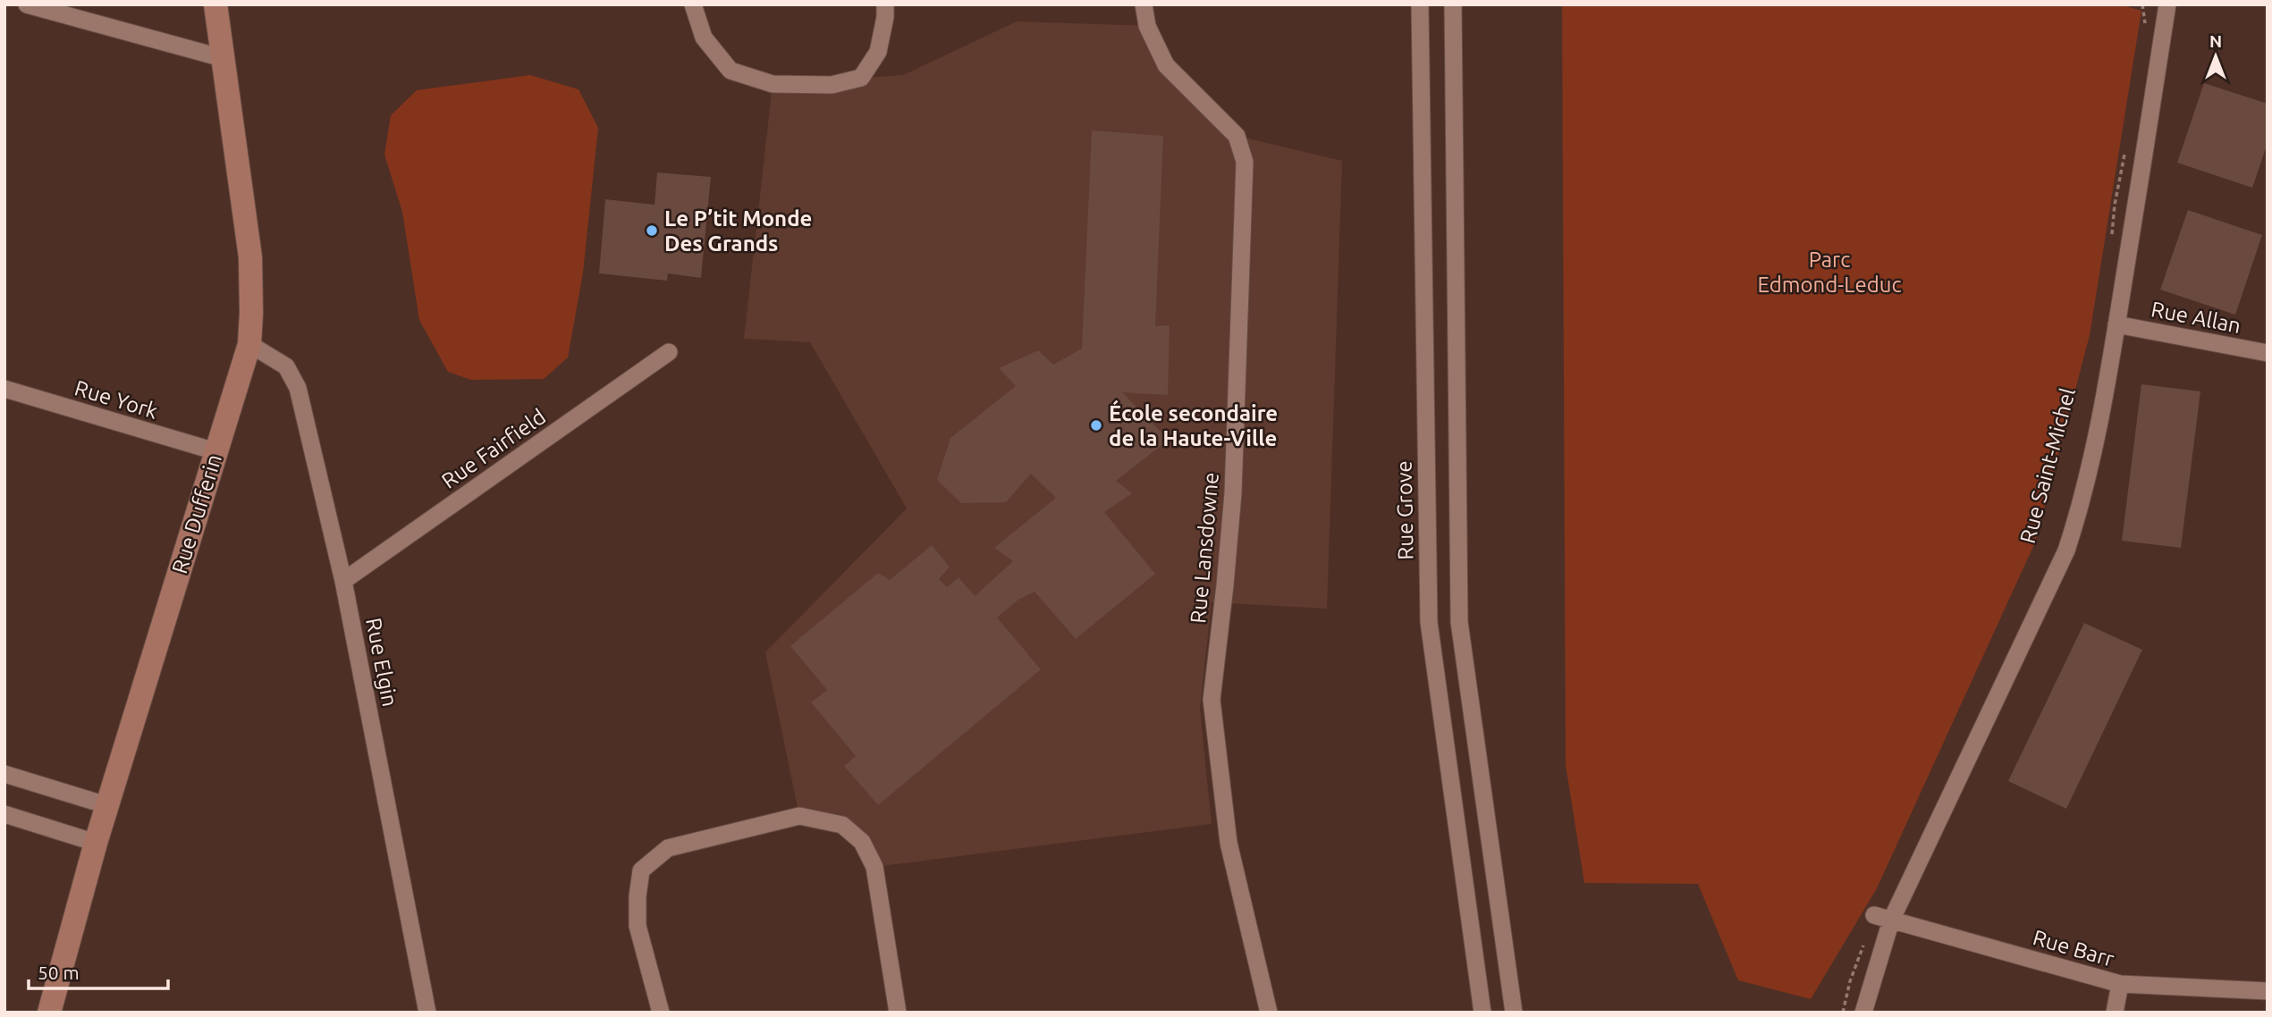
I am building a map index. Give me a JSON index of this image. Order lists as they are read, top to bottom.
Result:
{
  "streets": {
    "main road": ["Rue Dufferin"],
    "street": [
      "Rue Allan",
      "Rue York",
      "Rue Fairfield",
      "Rue Saint-Michel",
      "Rue Grove",
      "Rue Lansdowne",
      "Rue Elgin",
      "Rue Barr"
    ]
  },
  "crossings": [
    ["Rue Allan", "Rue Saint-Michel"],
    ["Rue York", "Rue Dufferin"],
    ["Rue Fairfield", "Rue Elgin"],
    ["Rue Saint-Michel", "Rue Barr"],
    ["Rue Dufferin", "Rue Elgin"]
  ],
  "parks": ["Parc Edmond-Leduc"],
  "places": ["Le P’tit Monde Des Grands", "École secondaire de la Haute-Ville"],
  "scale_bar": "50 m",
  "north": "top"
}
